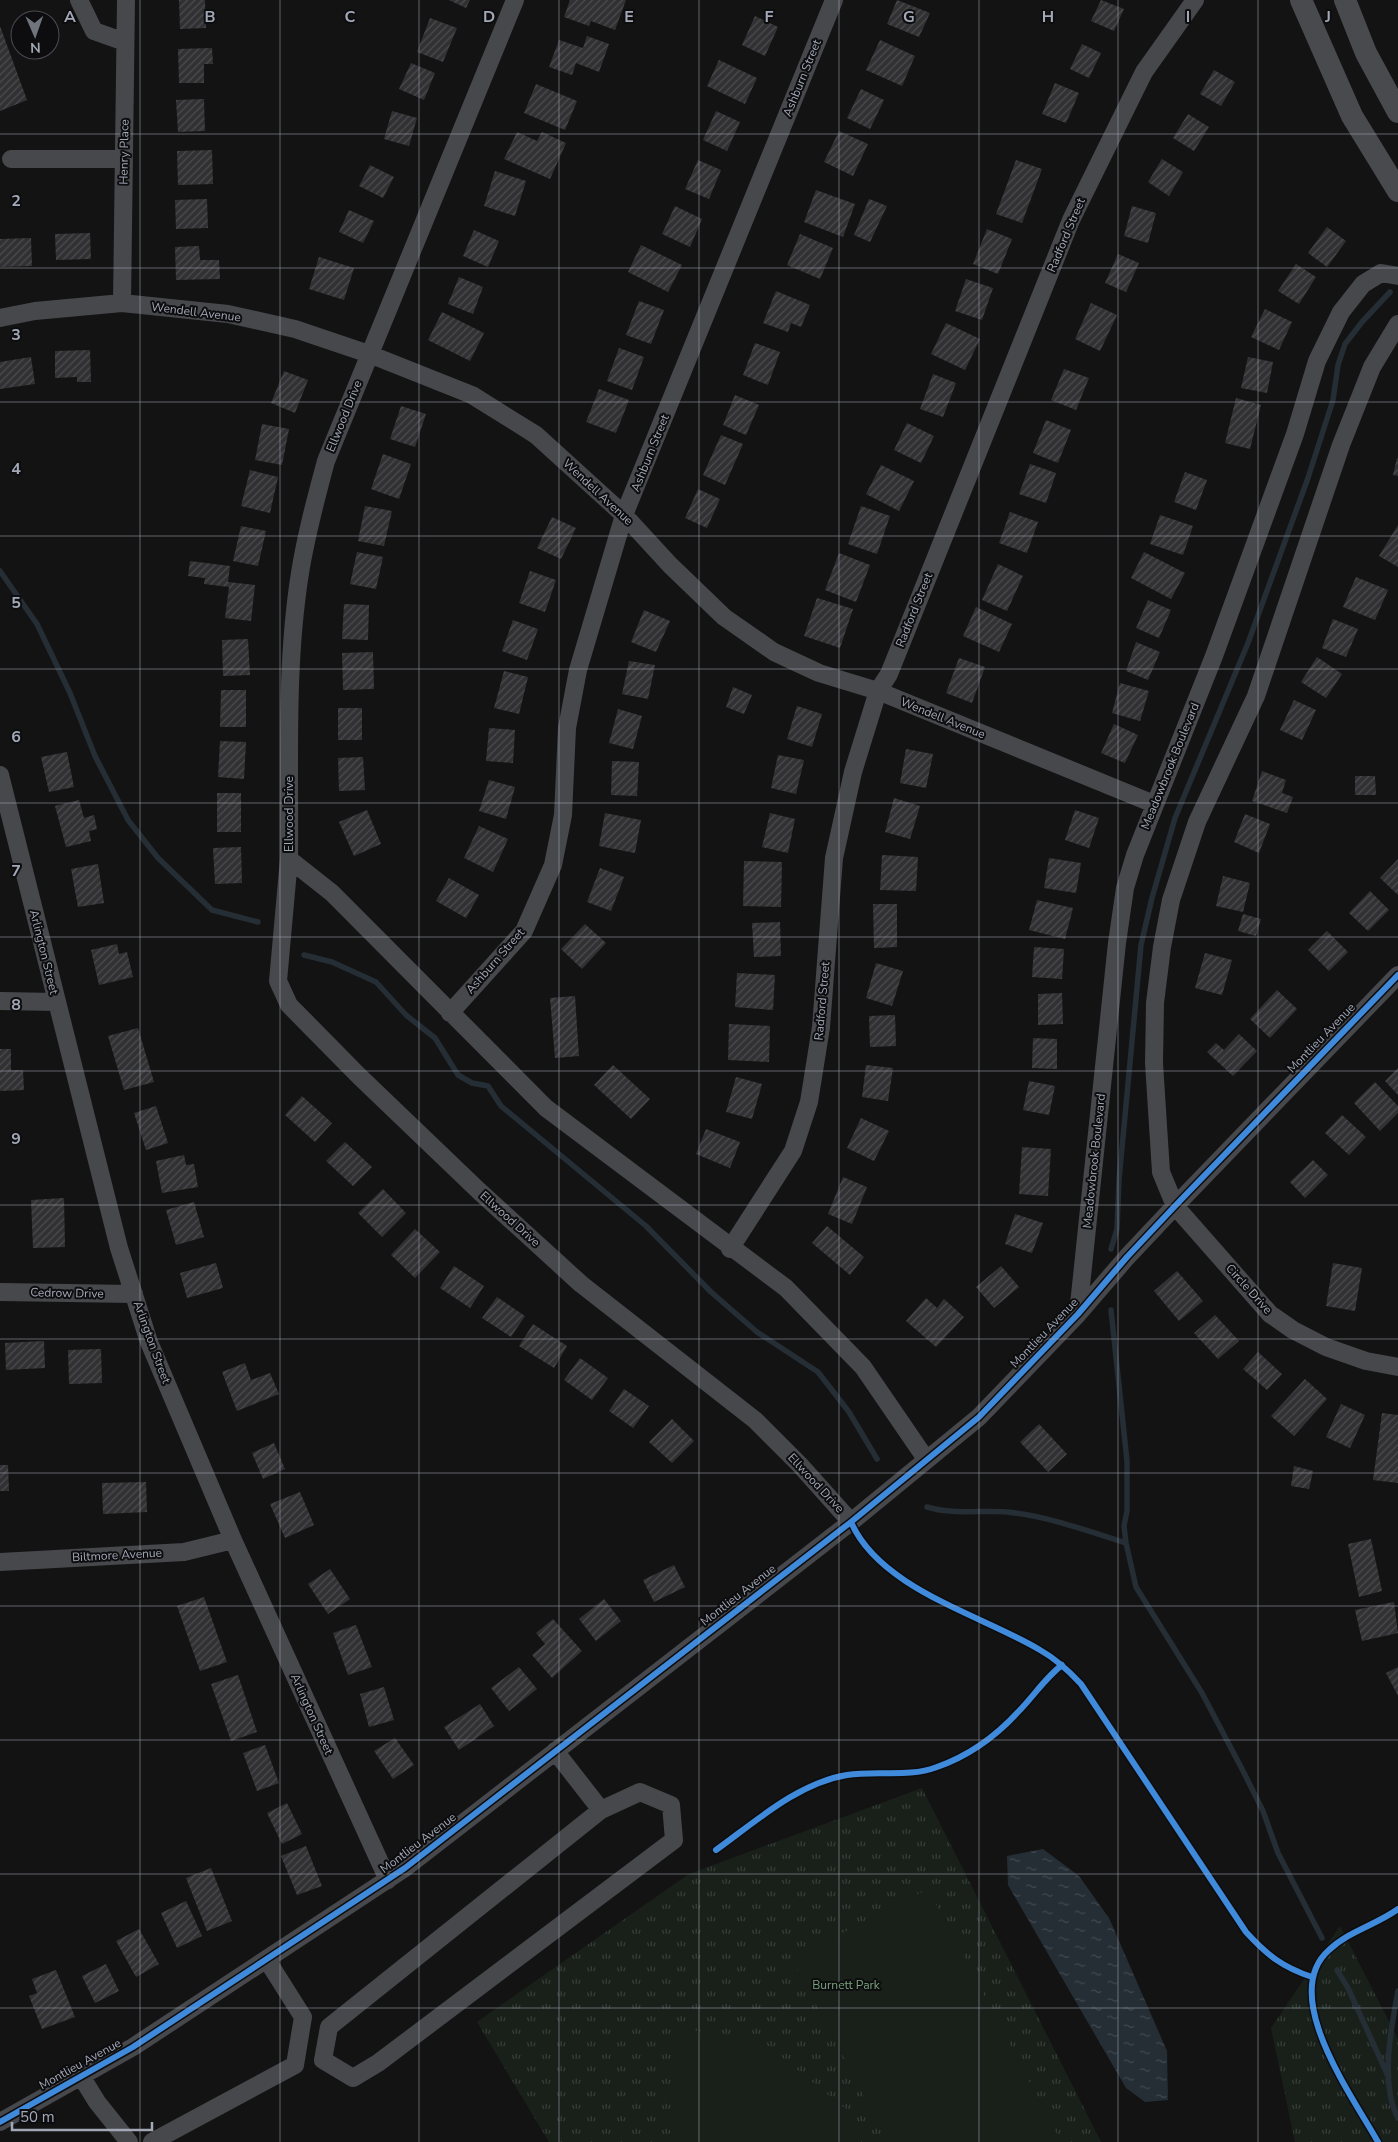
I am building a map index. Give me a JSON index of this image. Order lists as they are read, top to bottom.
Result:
{
  "streets": {
    "street": [
      "Ashburn Street",
      "Henry Place",
      "Radford Street",
      "Wendell Avenue",
      "Ellwood Drive",
      "Meadowbrook Boulevard",
      "Arlington Street",
      "Montlieu Avenue",
      "Circle Drive",
      "Cedrow Drive",
      "Biltmore Avenue"
    ]
  },
  "crossings": [
    ["Ashburn Street", "Wendell Avenue"],
    ["Ashburn Street", "Ellwood Drive"],
    ["Henry Place", "Wendell Avenue"],
    ["Radford Street", "Wendell Avenue"],
    ["Radford Street", "Ellwood Drive"],
    ["Wendell Avenue", "Ellwood Drive"],
    ["Wendell Avenue", "Meadowbrook Boulevard"],
    ["Ellwood Drive", "Montlieu Avenue"],
    ["Meadowbrook Boulevard", "Montlieu Avenue"],
    ["Arlington Street", "Montlieu Avenue"],
    ["Arlington Street", "Cedrow Drive"],
    ["Arlington Street", "Biltmore Avenue"],
    ["Montlieu Avenue", "Circle Drive"]
  ],
  "parks": ["Burnett Park"],
  "scale_bar": "50 m",
  "north": "bottom",
  "grid": {
    "columns": [
      "A",
      "B",
      "C",
      "D",
      "E",
      "F",
      "G",
      "H",
      "I",
      "J"
    ],
    "rows": [
      "2",
      "3",
      "4",
      "5",
      "6",
      "7",
      "8",
      "9"
    ]
  }
}
